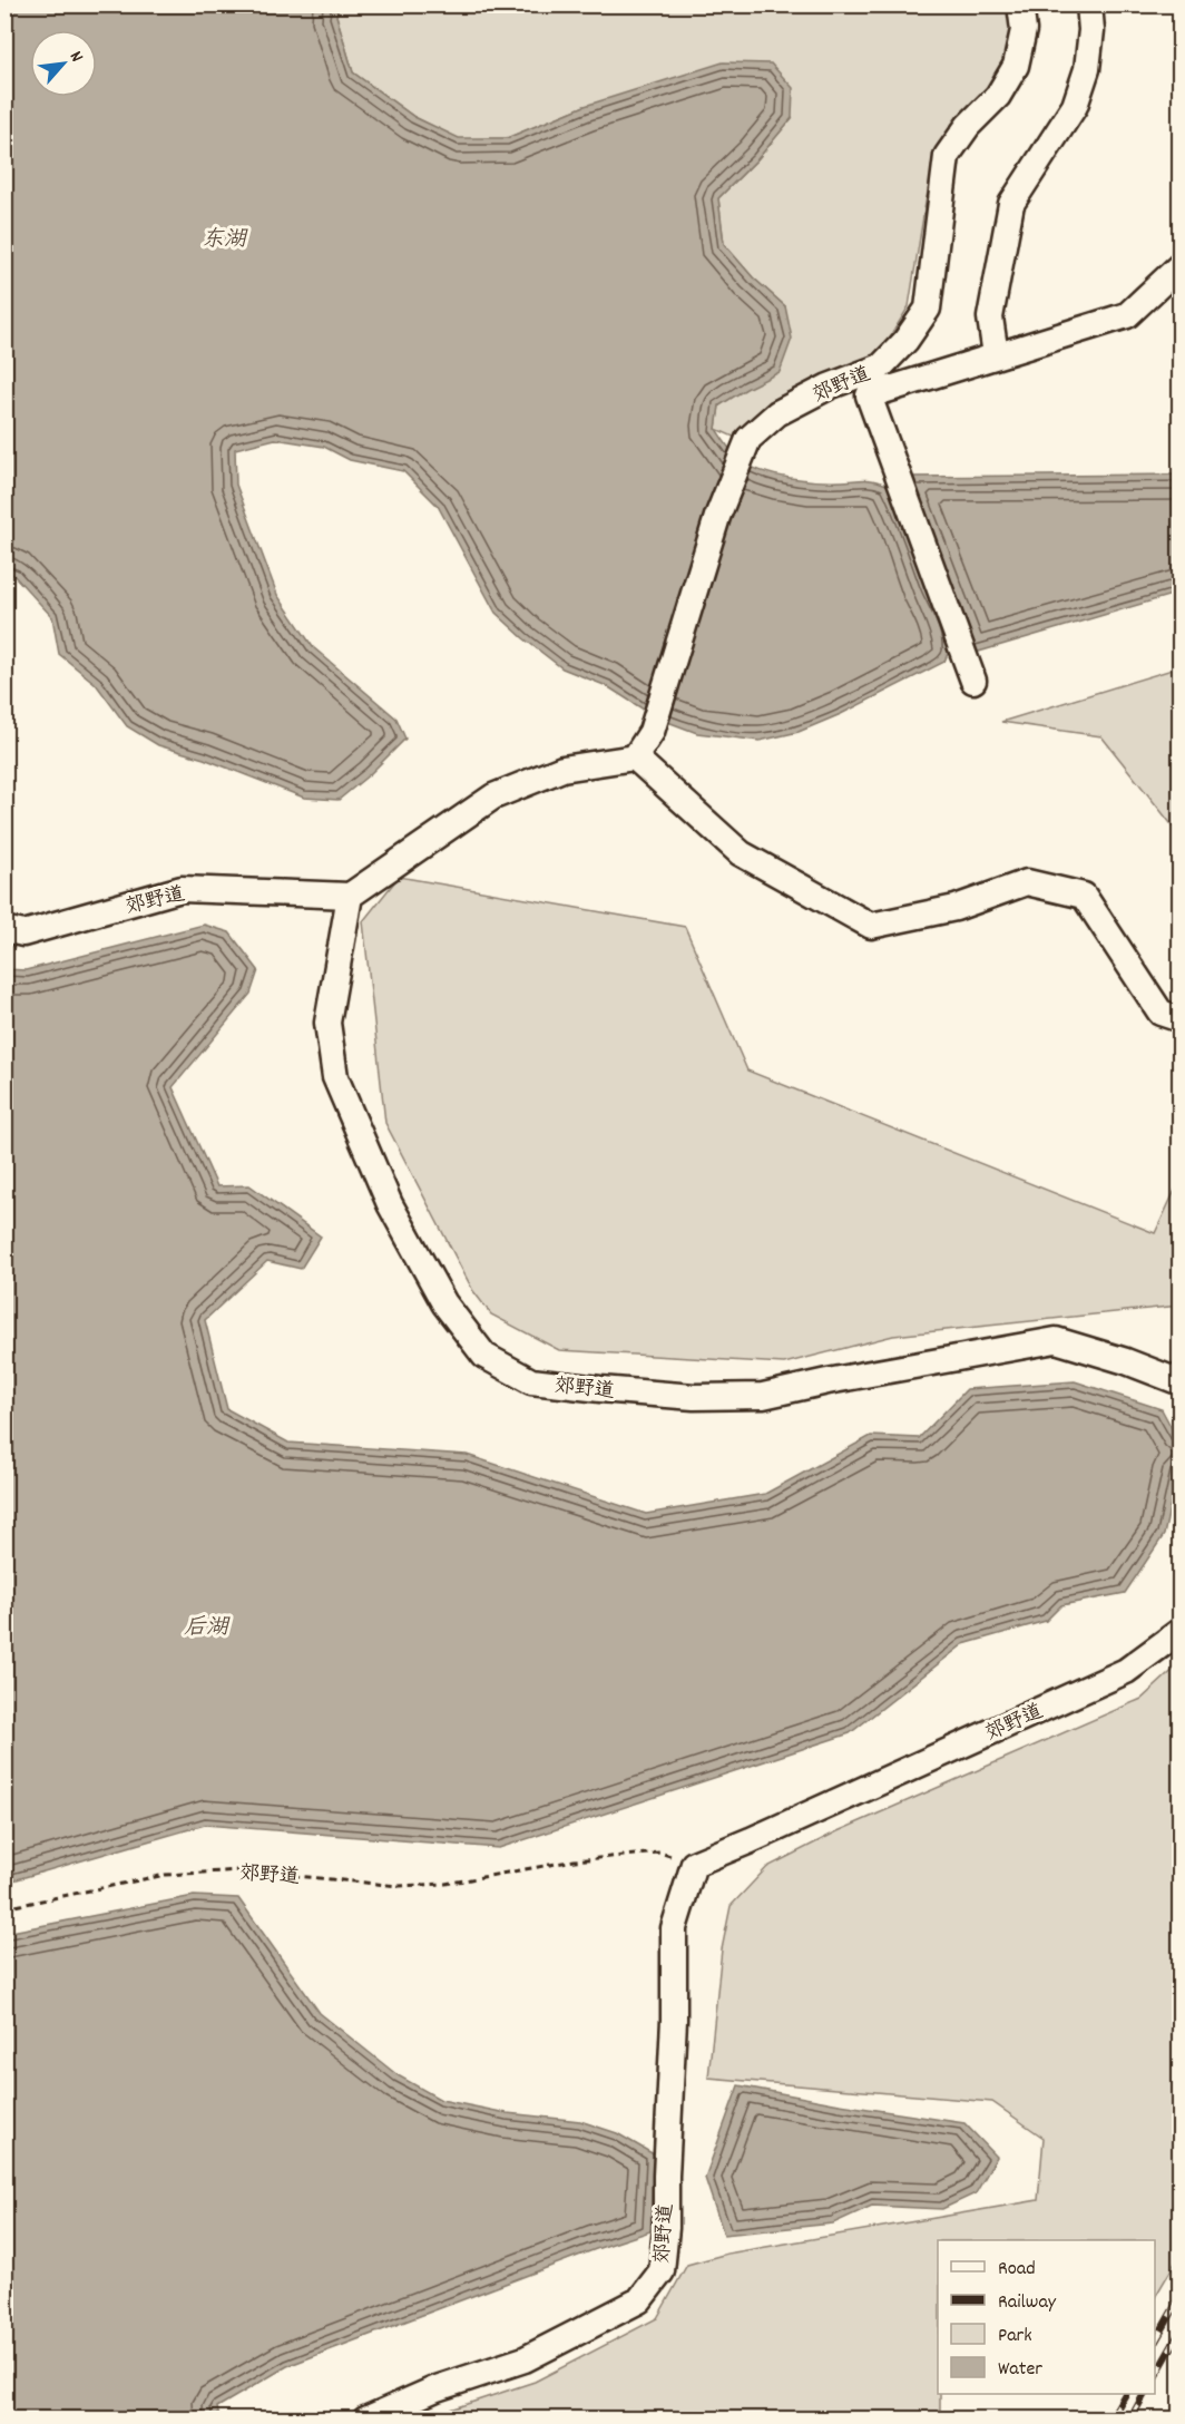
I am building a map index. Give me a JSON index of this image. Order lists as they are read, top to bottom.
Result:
{
  "streets": {
    "street": ["郊野道"]
  },
  "water": ["东湖", "后湖"],
  "legend": [
    "Road",
    "Railway",
    "Park",
    "Water"
  ],
  "north": "top right"
}
